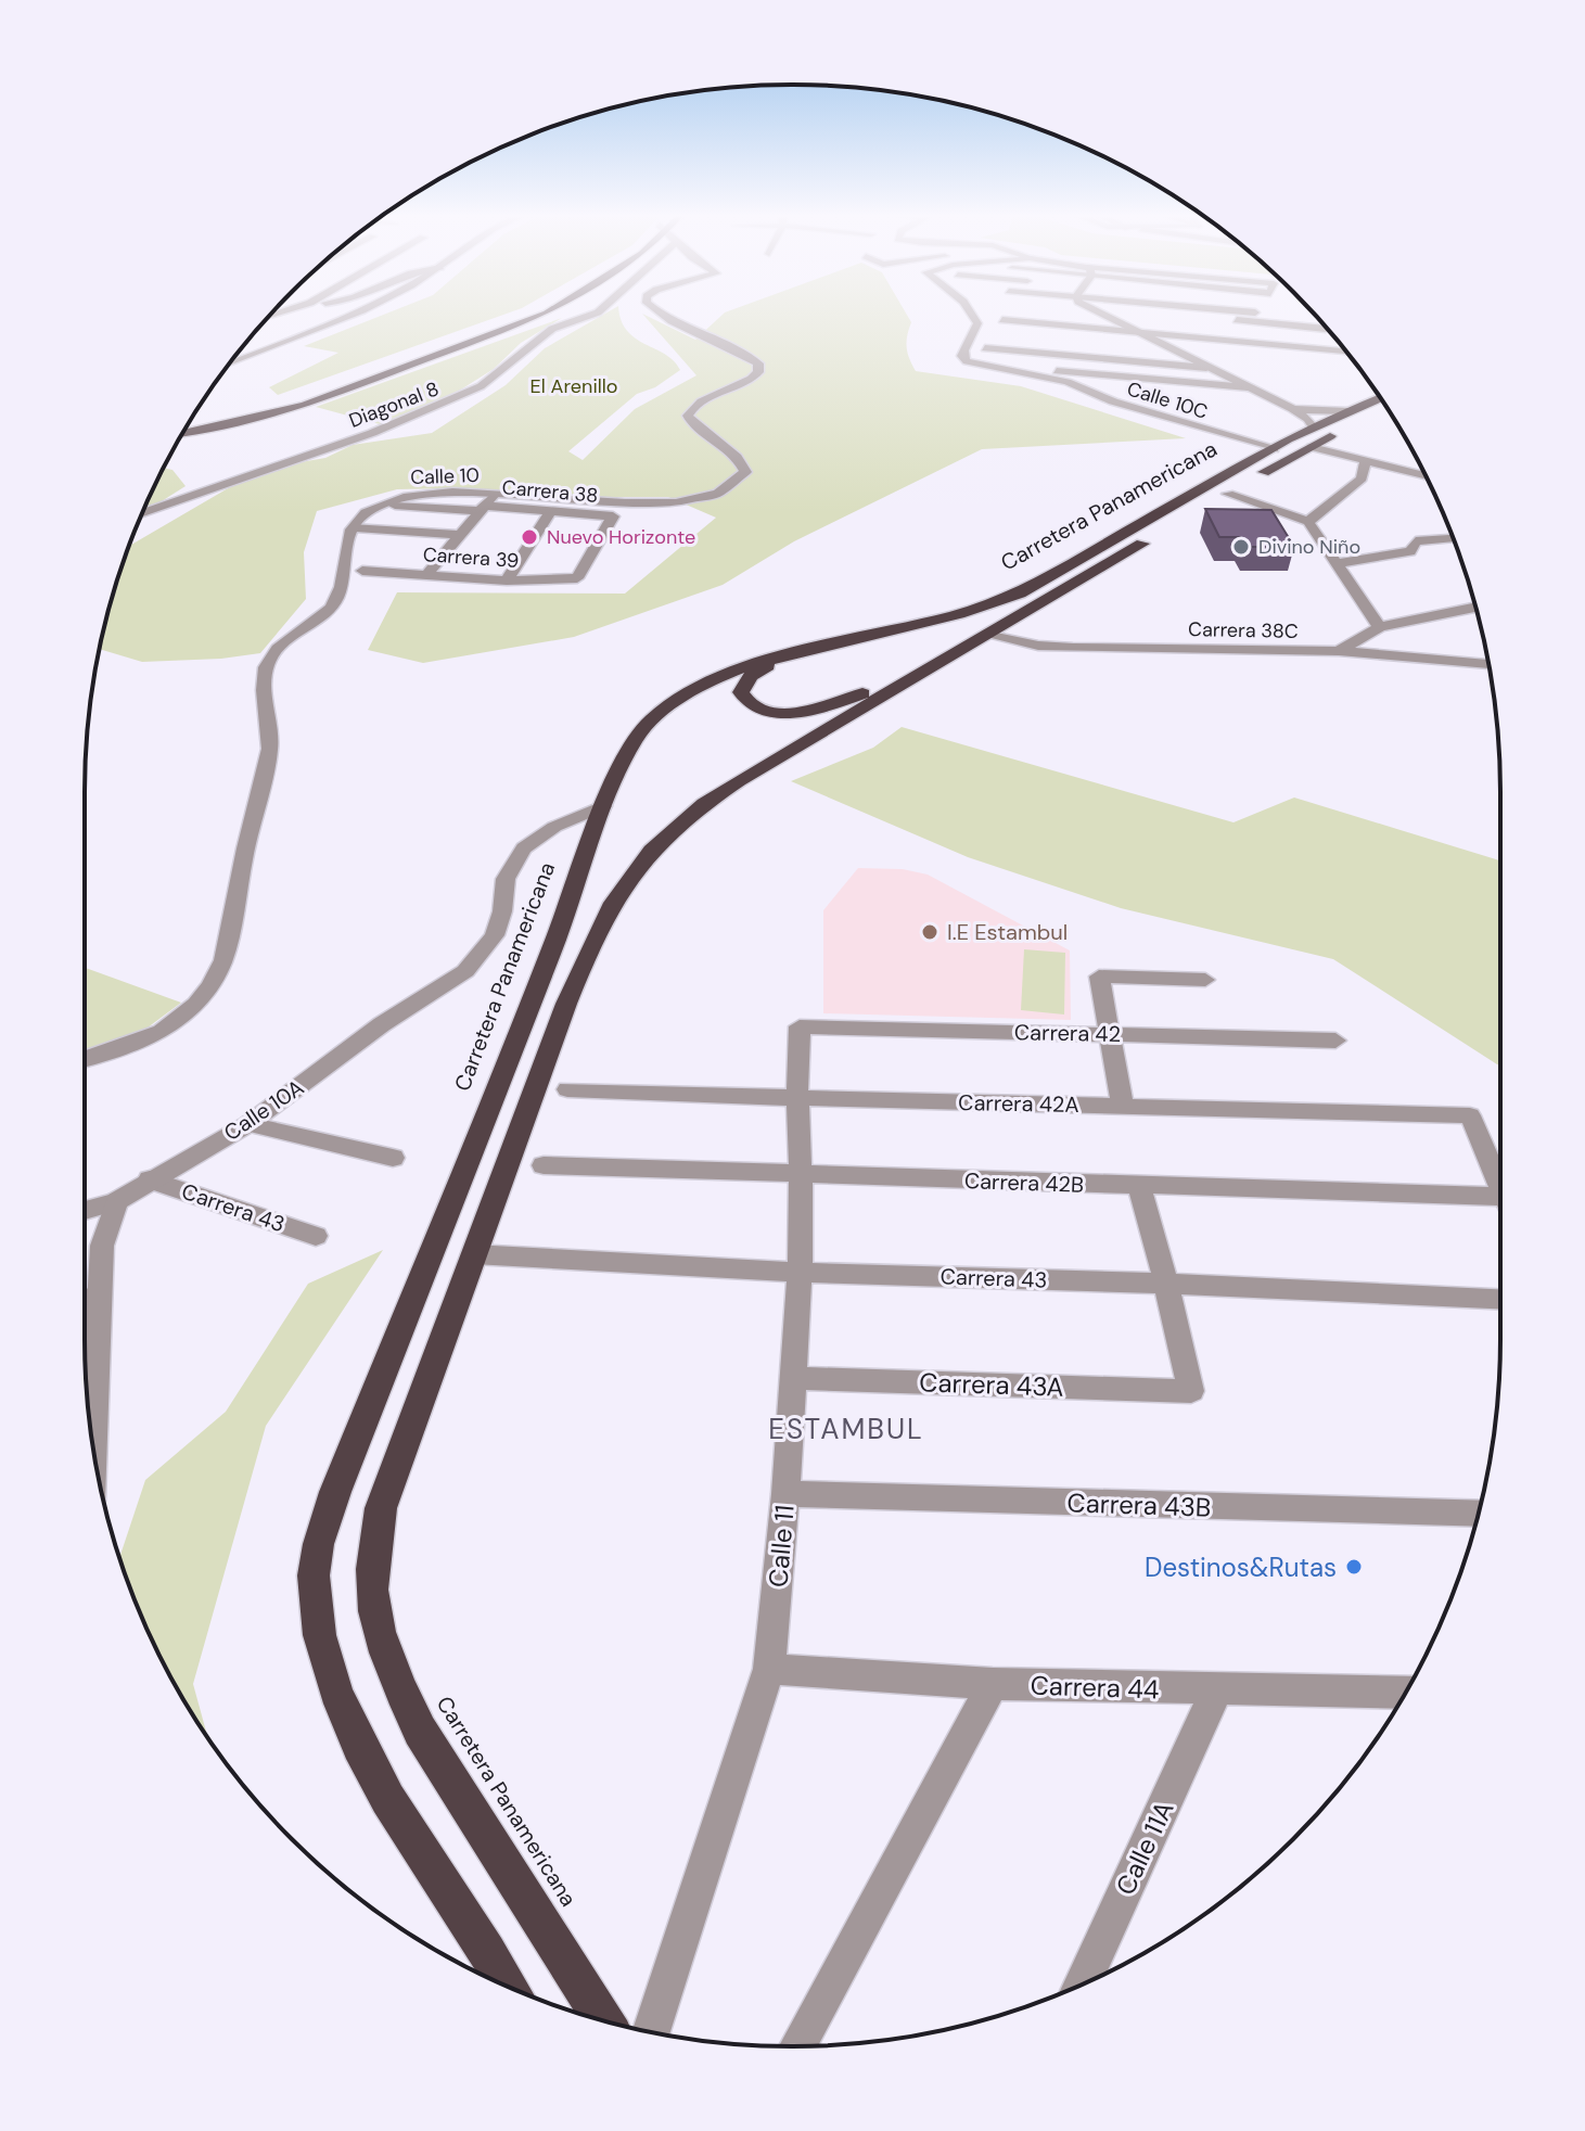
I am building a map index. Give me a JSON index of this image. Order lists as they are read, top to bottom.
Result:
{
  "streets": {
    "highway": ["Carretera Panamericana"],
    "street": [
      "Calle 10C",
      "Diagonal 8",
      "Calle 10",
      "Carrera 38",
      "Carrera 39",
      "Carrera 38C",
      "Carrera 42",
      "Carrera 42A",
      "Calle 10A",
      "Carrera 42B",
      "Carrera 43",
      "Carrera 43A",
      "Carrera 43B",
      "Calle 11",
      "Carrera 44",
      "Calle 11A"
    ]
  },
  "crossings": [
    ["Calle 10C", "Carretera Panamericana"],
    ["Calle 10", "Carrera 38"],
    ["Carrera 38", "Carrera 39"],
    ["Carretera Panamericana", "Carrera 38C"],
    ["Carretera Panamericana", "Calle 10A"],
    ["Carretera Panamericana", "Carrera 43"],
    ["Carrera 42", "Calle 11"],
    ["Carrera 42A", "Calle 11"],
    ["Calle 10A", "Carrera 43"],
    ["Carrera 42B", "Calle 11"],
    ["Carrera 43", "Carrera 43A"],
    ["Carrera 43", "Calle 11"],
    ["Carrera 43A", "Calle 11"],
    ["Carrera 43B", "Calle 11"],
    ["Calle 11", "Carrera 44"],
    ["Carrera 44", "Calle 11A"]
  ],
  "districts": ["ESTAMBUL"],
  "parks": ["El Arenillo"],
  "places": [
    "Nuevo Horizonte",
    "Divino Niño",
    "I.E Estambul",
    "Destinos&Rutas"
  ]
}
